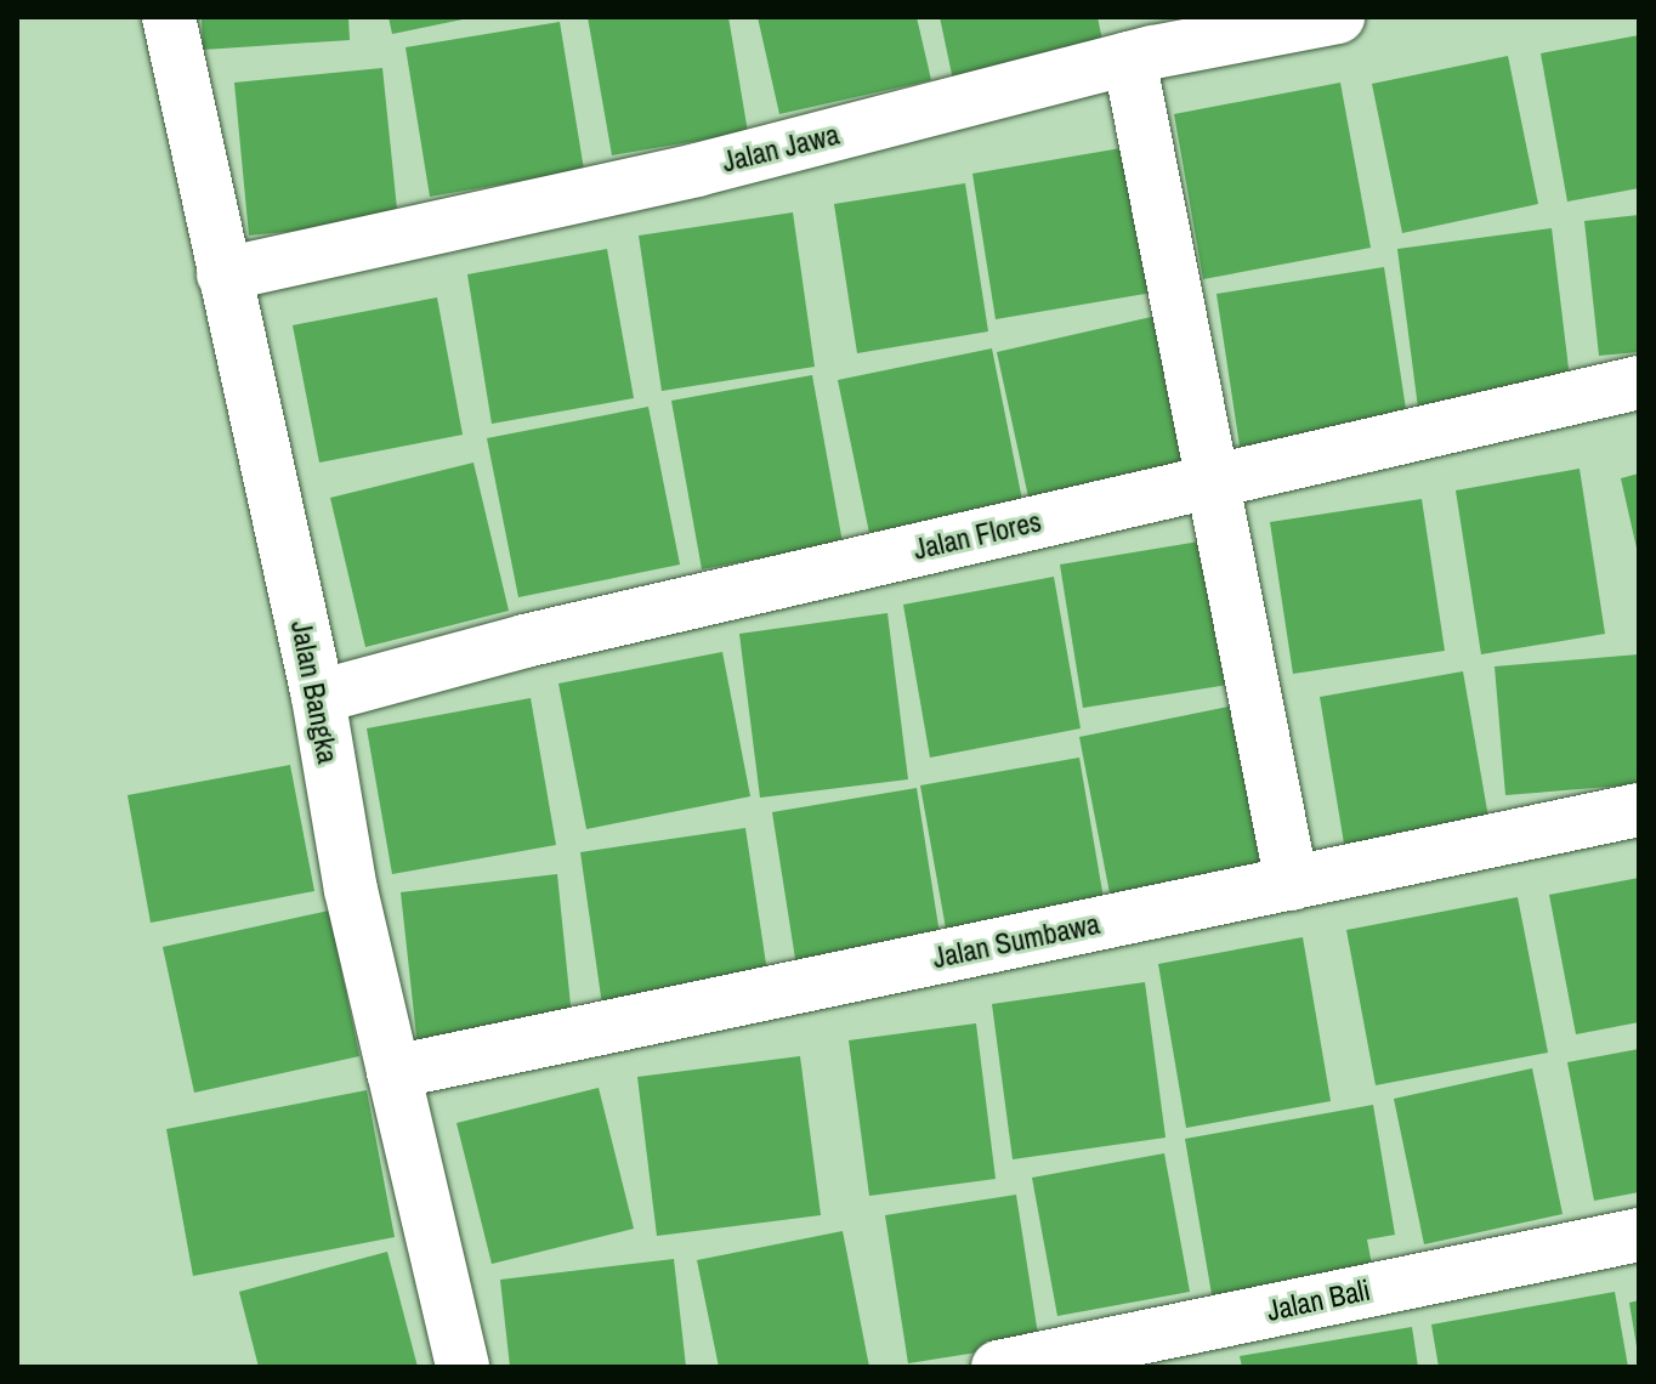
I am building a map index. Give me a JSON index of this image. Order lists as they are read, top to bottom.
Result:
{
  "streets": {
    "street": [
      "Jalan Jawa",
      "Jalan Flores",
      "Jalan Bangka",
      "Jalan Sumbawa",
      "Jalan Bali"
    ]
  },
  "crossings": [
    ["Jalan Jawa", "Jalan Bangka"],
    ["Jalan Flores", "Jalan Bangka"],
    ["Jalan Bangka", "Jalan Sumbawa"]
  ]
}
